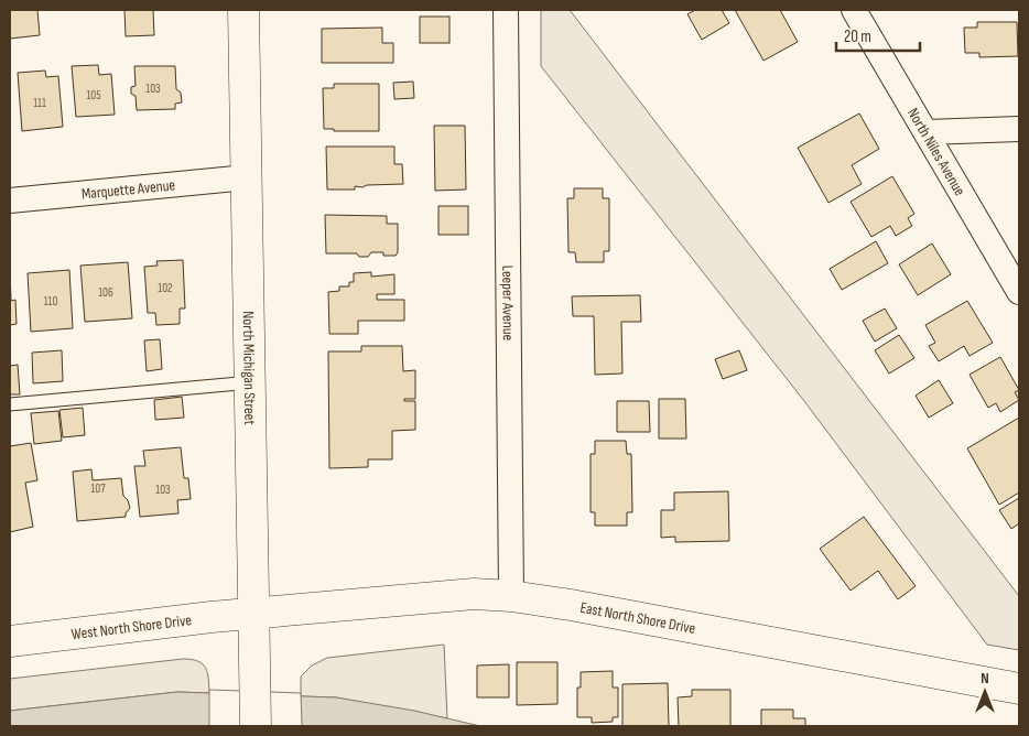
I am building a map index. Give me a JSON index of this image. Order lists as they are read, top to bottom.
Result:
{
  "streets": {
    "street": [
      "North Niles Avenue",
      "Marquette Avenue",
      "Leeper Avenue",
      "North Michigan Street",
      "East North Shore Drive",
      "West North Shore Drive"
    ]
  },
  "crossings": [
    ["Marquette Avenue", "North Michigan Street"],
    ["Leeper Avenue", "East North Shore Drive"],
    ["North Michigan Street", "East North Shore Drive"],
    ["North Michigan Street", "West North Shore Drive"],
    ["East North Shore Drive", "West North Shore Drive"]
  ],
  "house_numbers": [
    "103",
    "105",
    "111",
    "102",
    "106",
    "110",
    "107",
    "103"
  ],
  "scale_bar": "20 m",
  "north": "top"
}
